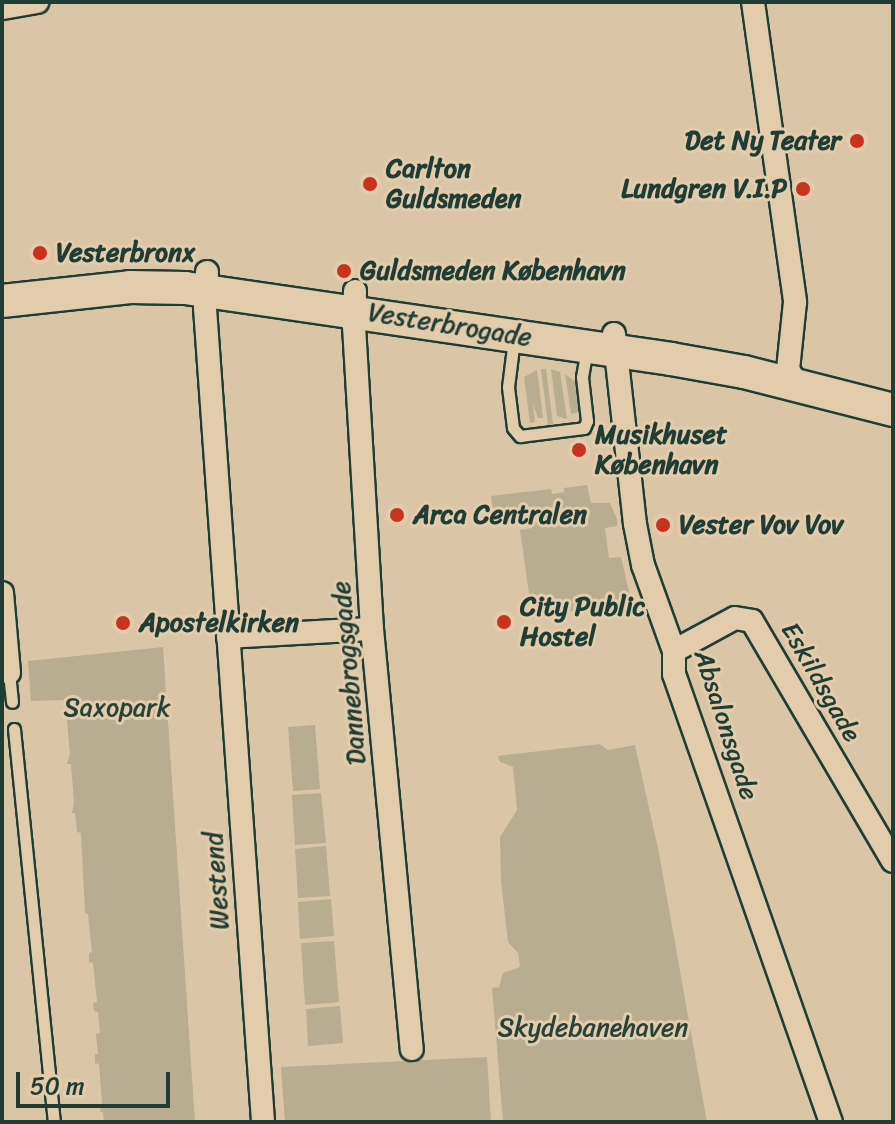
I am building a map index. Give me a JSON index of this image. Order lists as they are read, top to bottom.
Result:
{
  "streets": {
    "street": [
      "Vesterbrogade",
      "Dannebrogsgade",
      "Eskildsgade",
      "Absalonsgade",
      "Westend"
    ]
  },
  "crossings": [
    ["Vesterbrogade", "Dannebrogsgade"],
    ["Vesterbrogade", "Absalonsgade"],
    ["Vesterbrogade", "Westend"],
    ["Eskildsgade", "Absalonsgade"]
  ],
  "parks": ["Saxopark", "Skydebanehaven"],
  "places": [
    "Det Ny Teater",
    "Carlton Guldsmeden",
    "Lundgren V.I.P",
    "Vesterbronx",
    "Guldsmeden København",
    "Musikhuset København",
    "Arca Centralen",
    "Vester Vov Vov",
    "City Public Hostel",
    "Apostelkirken"
  ],
  "scale_bar": "50 m"
}
